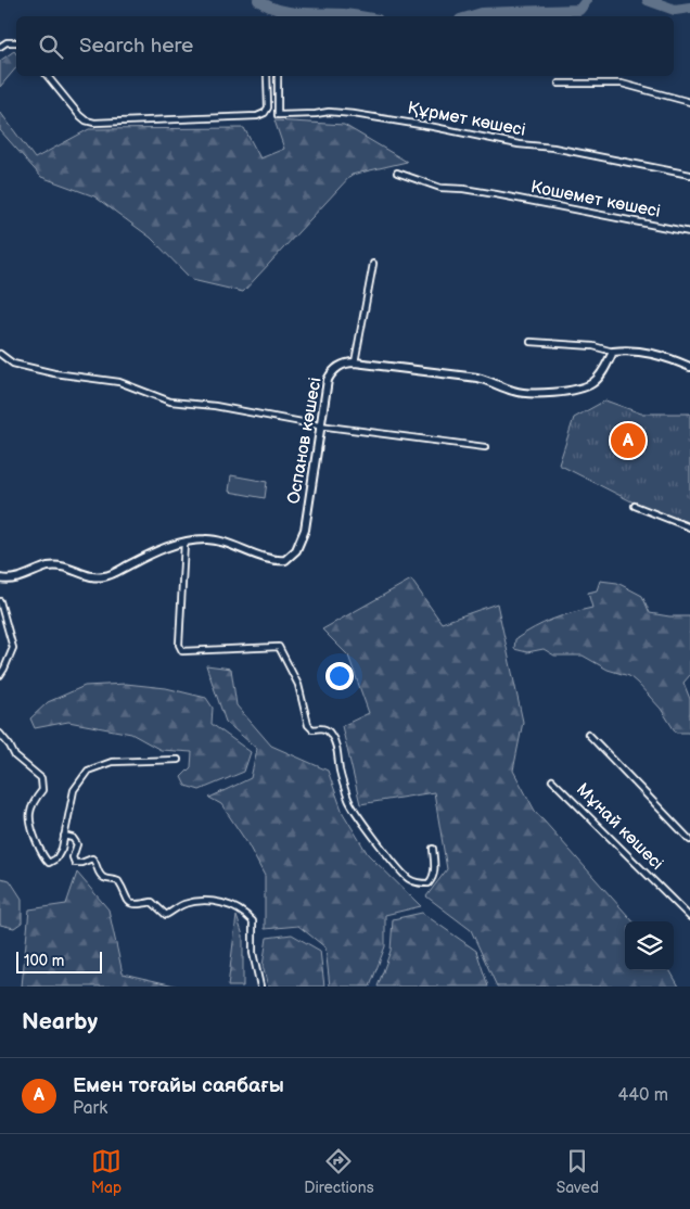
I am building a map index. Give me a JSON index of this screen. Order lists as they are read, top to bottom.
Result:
{
  "streets": {
    "street": [
      "Құрмет көшесі",
      "Кошемет көшесі",
      "Оспанов көшесі",
      "Мұнай көшесі"
    ]
  },
  "scale_bar": "100 m",
  "page": {
    "search": "Search here",
    "pins": "A",
    "scale": "100 m",
    "heading": "Nearby",
    "list": [
      {
        "mark": "A",
        "name": "Емен тоғайы саябағы",
        "note": "Park",
        "value": "440 m"
      }
    ],
    "nav": ["Map", "Directions", "Saved"]
  }
}
